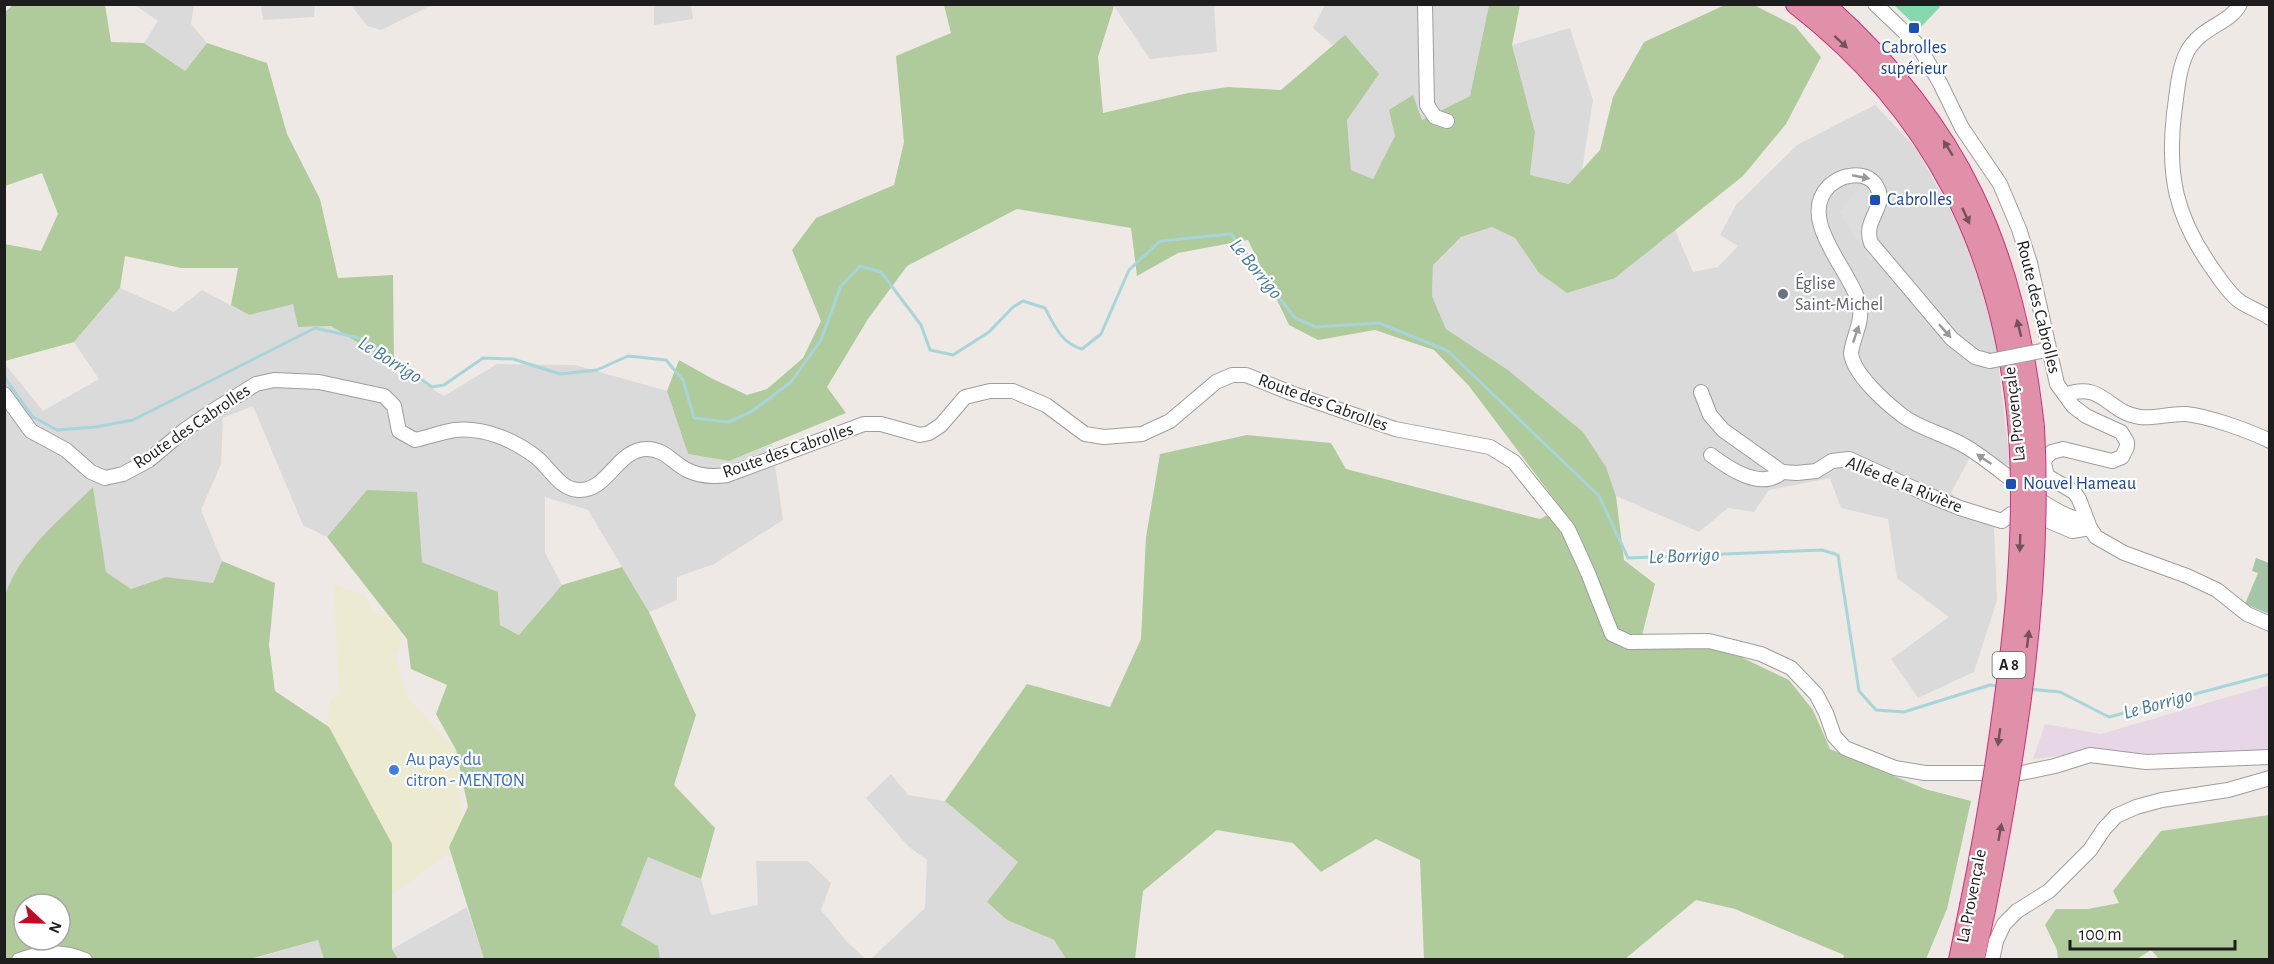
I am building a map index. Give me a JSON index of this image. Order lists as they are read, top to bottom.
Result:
{
  "streets": {
    "highway": ["La Provençale", "A 8"],
    "street": ["Route des Cabrolles", "Allée de la Rivière"]
  },
  "crossings": [
    ["Route des Cabrolles", "Allée de la Rivière"]
  ],
  "water": ["Le Borrigo"],
  "places": {
    "transit": ["Cabrolles supérieur", "Cabrolles", "Nouvel Hameau"],
    "other": ["Église Saint-Michel", "Au pays du citron - MENTON"]
  },
  "scale_bar": "100 m",
  "north": "right"
}
